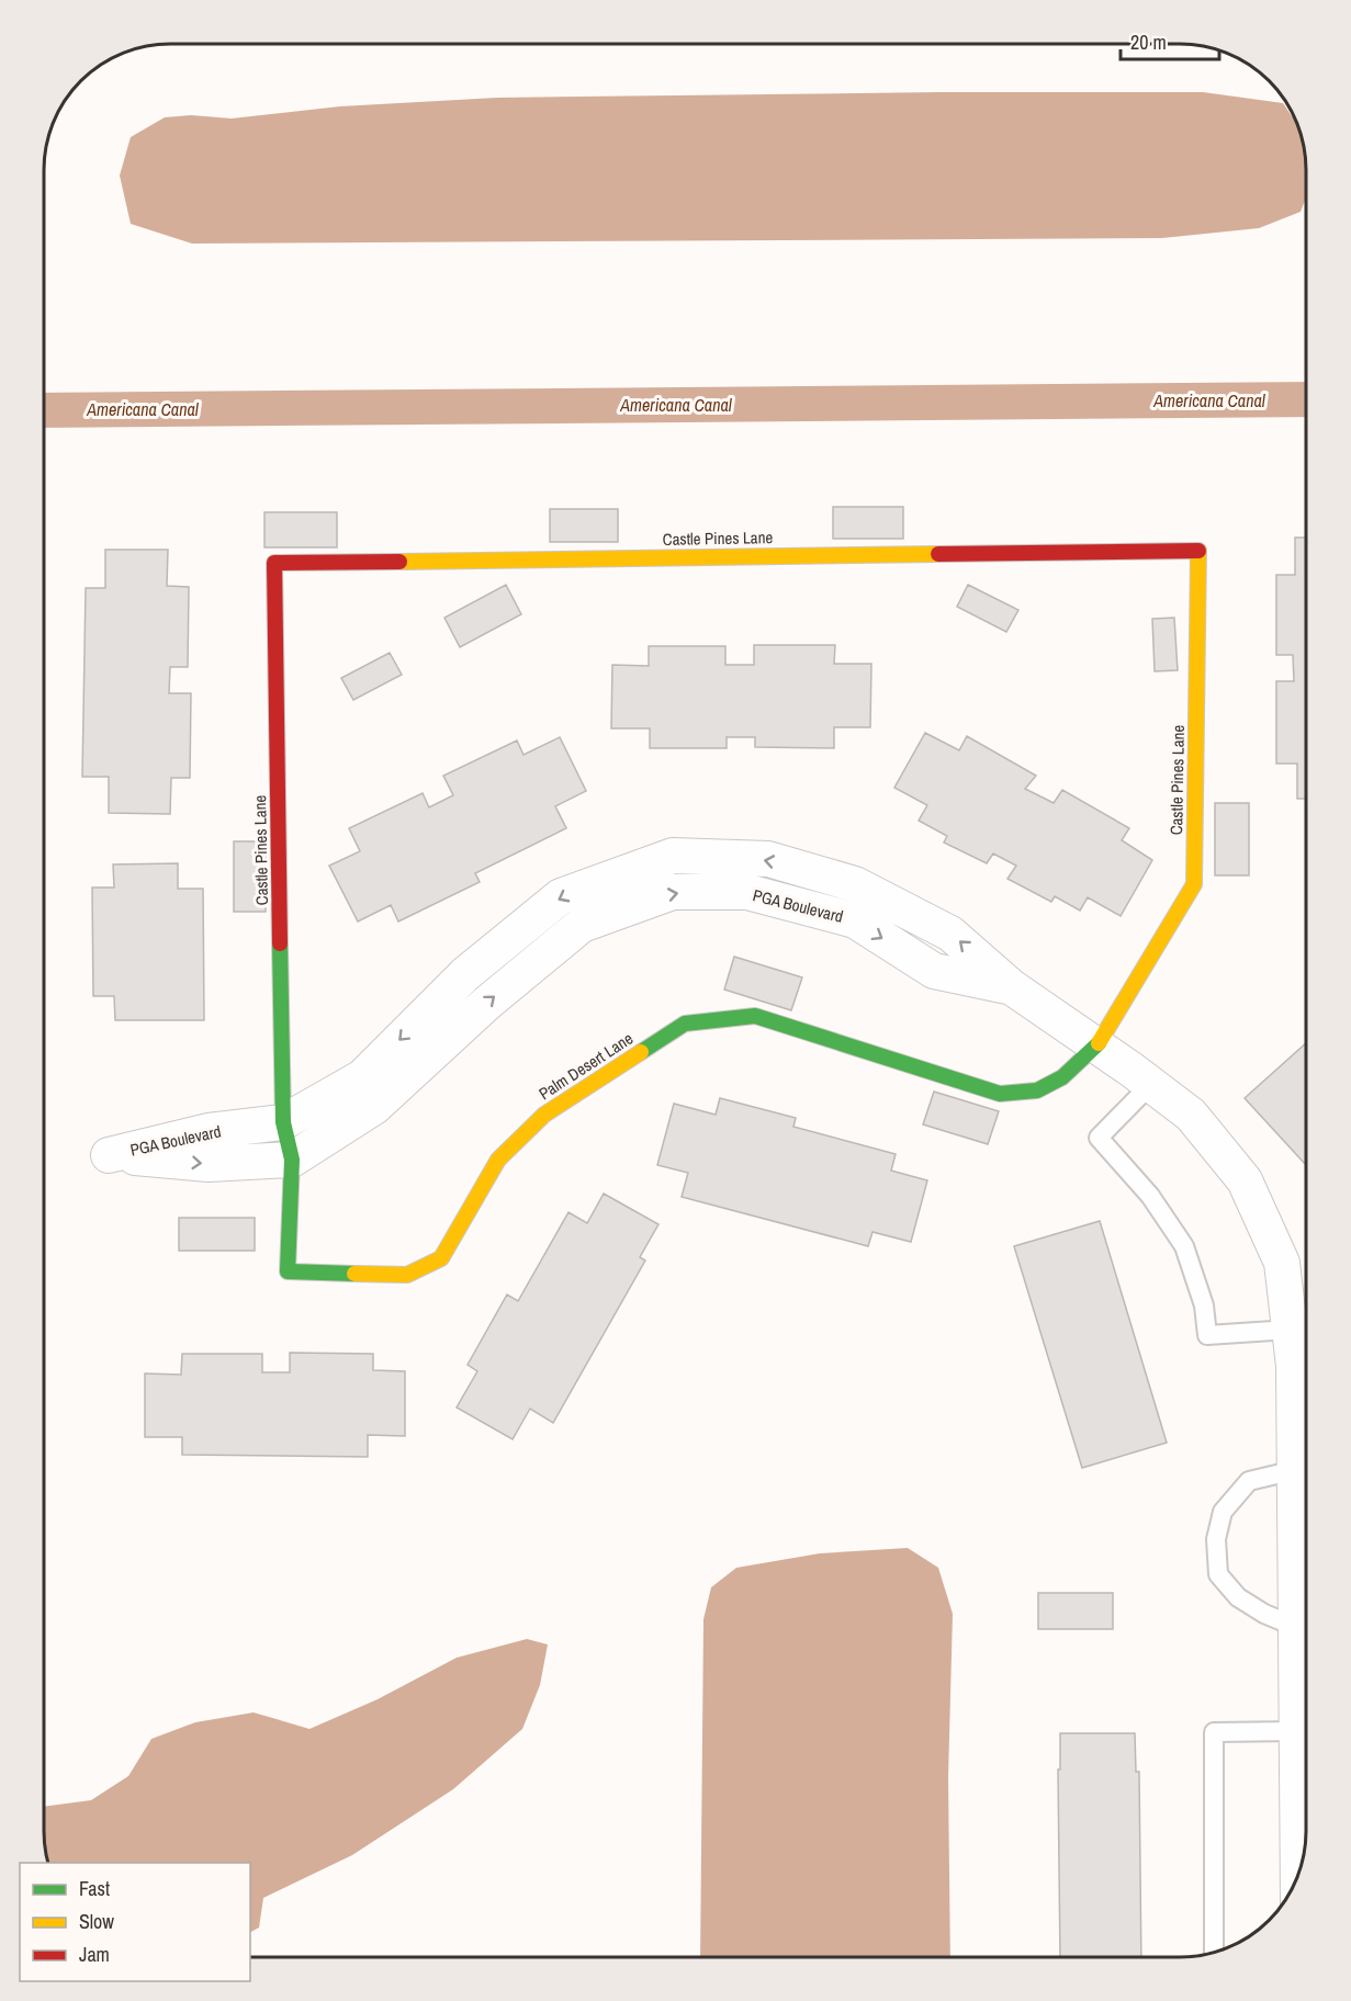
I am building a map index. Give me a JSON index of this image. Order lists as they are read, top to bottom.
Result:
{
  "streets": {
    "street": ["Castle Pines Lane", "PGA Boulevard", "Palm Desert Lane"]
  },
  "crossings": [
    ["Castle Pines Lane", "PGA Boulevard"],
    ["Castle Pines Lane", "Palm Desert Lane"],
    ["PGA Boulevard", "Palm Desert Lane"]
  ],
  "water": ["Americana Canal"],
  "legend": ["Fast", "Slow", "Jam"],
  "scale_bar": "20 m"
}
